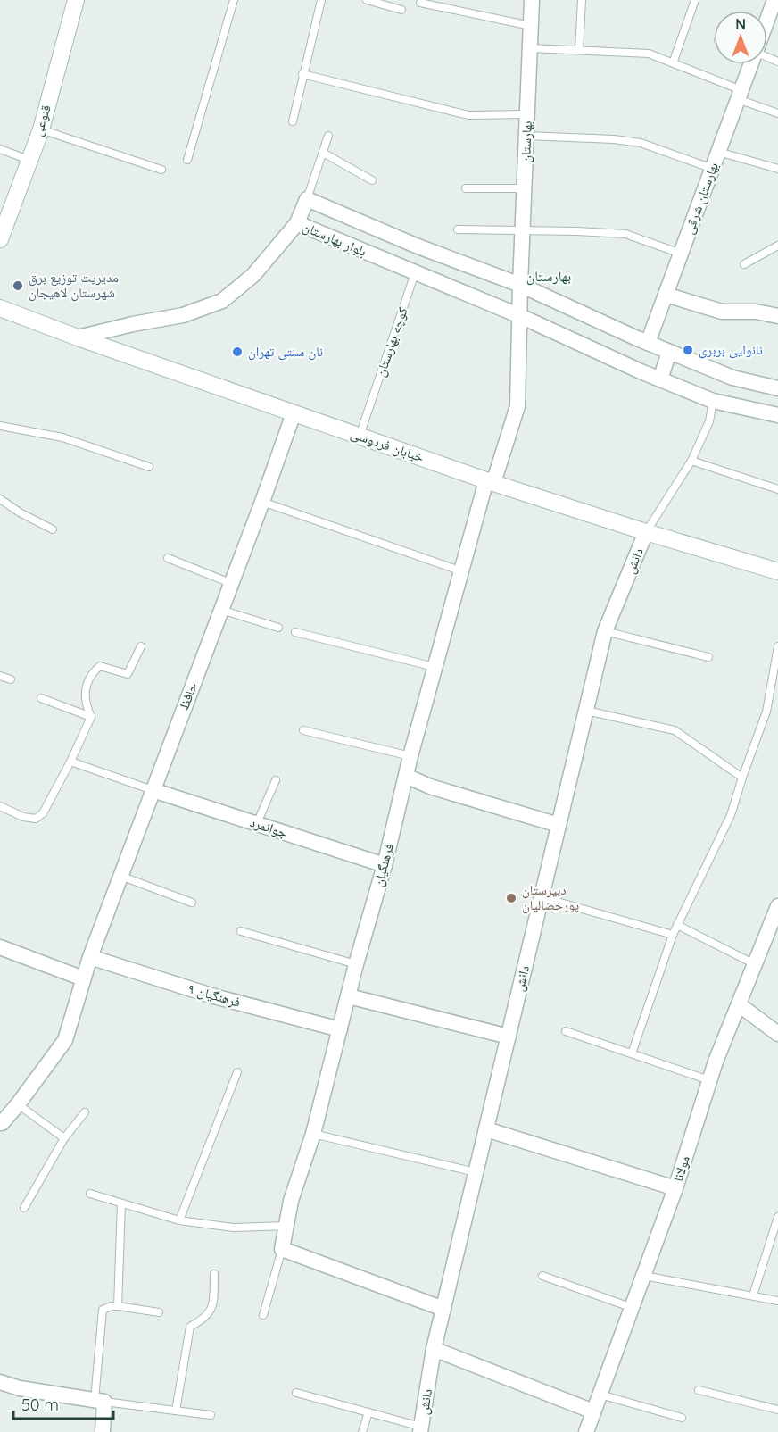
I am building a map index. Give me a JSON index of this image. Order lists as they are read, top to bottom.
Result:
{
  "streets": {
    "main road": ["قنوعی", "خیابان فردوسی"],
    "street": [
      "بهارستان",
      "بهارستان شرقی",
      "بلوار بهارستان",
      "کوچه بهارستان",
      "دانش",
      "حافظ",
      "جوانمرد",
      "فرهنگیان",
      "فرهنگیان ۹",
      "مولانا"
    ]
  },
  "crossings": [
    ["بهارستان", "بلوار بهارستان"],
    ["بهارستان", "فرهنگیان"],
    ["بهارستان شرقی", "بلوار بهارستان"],
    ["بلوار بهارستان", "کوچه بهارستان"],
    ["بلوار بهارستان", "فرهنگیان"],
    ["کوچه بهارستان", "خیابان فردوسی"],
    ["خیابان فردوسی", "دانش"],
    ["خیابان فردوسی", "حافظ"],
    ["خیابان فردوسی", "فرهنگیان"],
    ["حافظ", "جوانمرد"],
    ["حافظ", "فرهنگیان ۹"],
    ["جوانمرد", "فرهنگیان"],
    ["فرهنگیان", "فرهنگیان ۹"]
  ],
  "districts": ["بهارستان"],
  "places": [
    "مدیریت توزیع برق شهرستان لاهیجان",
    "نانوایی بربری",
    "نان سنتی تهران",
    "دبیرستان پورخصالیان"
  ],
  "scale_bar": "50 m",
  "north": "top"
}
